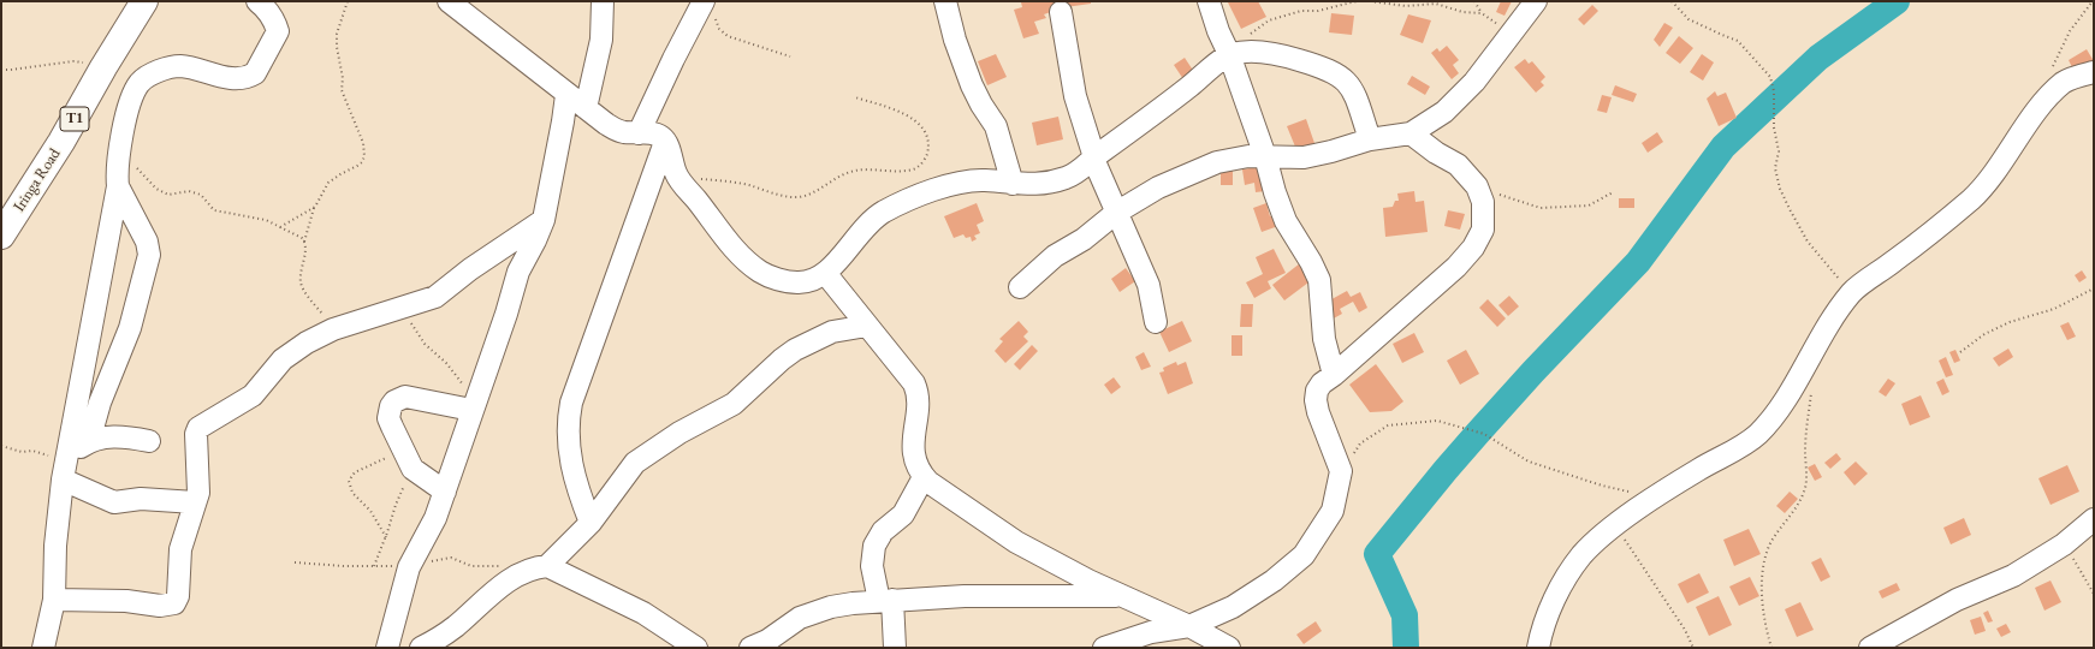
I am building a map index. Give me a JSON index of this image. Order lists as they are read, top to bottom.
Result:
{
  "streets": {
    "highway": ["T1", "Iringa Road"]
  }
}
